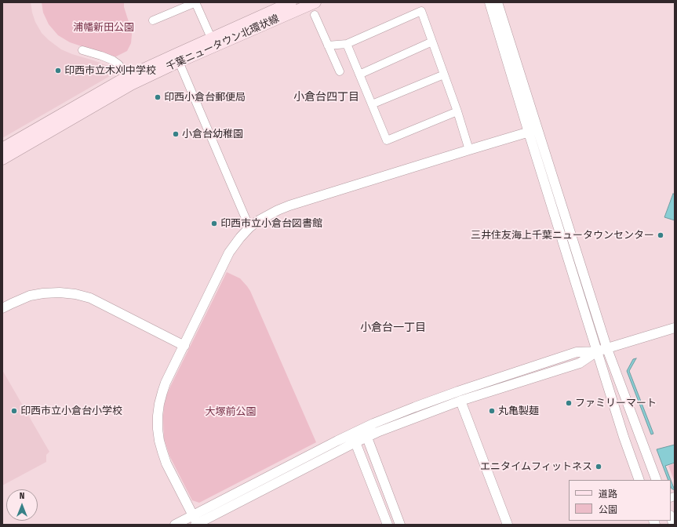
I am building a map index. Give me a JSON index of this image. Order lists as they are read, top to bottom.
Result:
{
  "streets": {
    "main road": ["千葉ニュータウン北環状線"]
  },
  "districts": ["小倉台四丁目", "小倉台一丁目"],
  "parks": ["浦幡新田公園", "大塚前公園"],
  "places": [
    "印西市立木刈中学校",
    "印西小倉台郵便局",
    "小倉台幼稚園",
    "印西市立小倉台図書館",
    "三井住友海上千葉ニュータウンセンター",
    "ファミリーマート",
    "印西市立小倉台小学校",
    "丸亀製麺",
    "エニタイムフィットネス"
  ],
  "legend": ["道路", "公園"],
  "north": "top"
}
